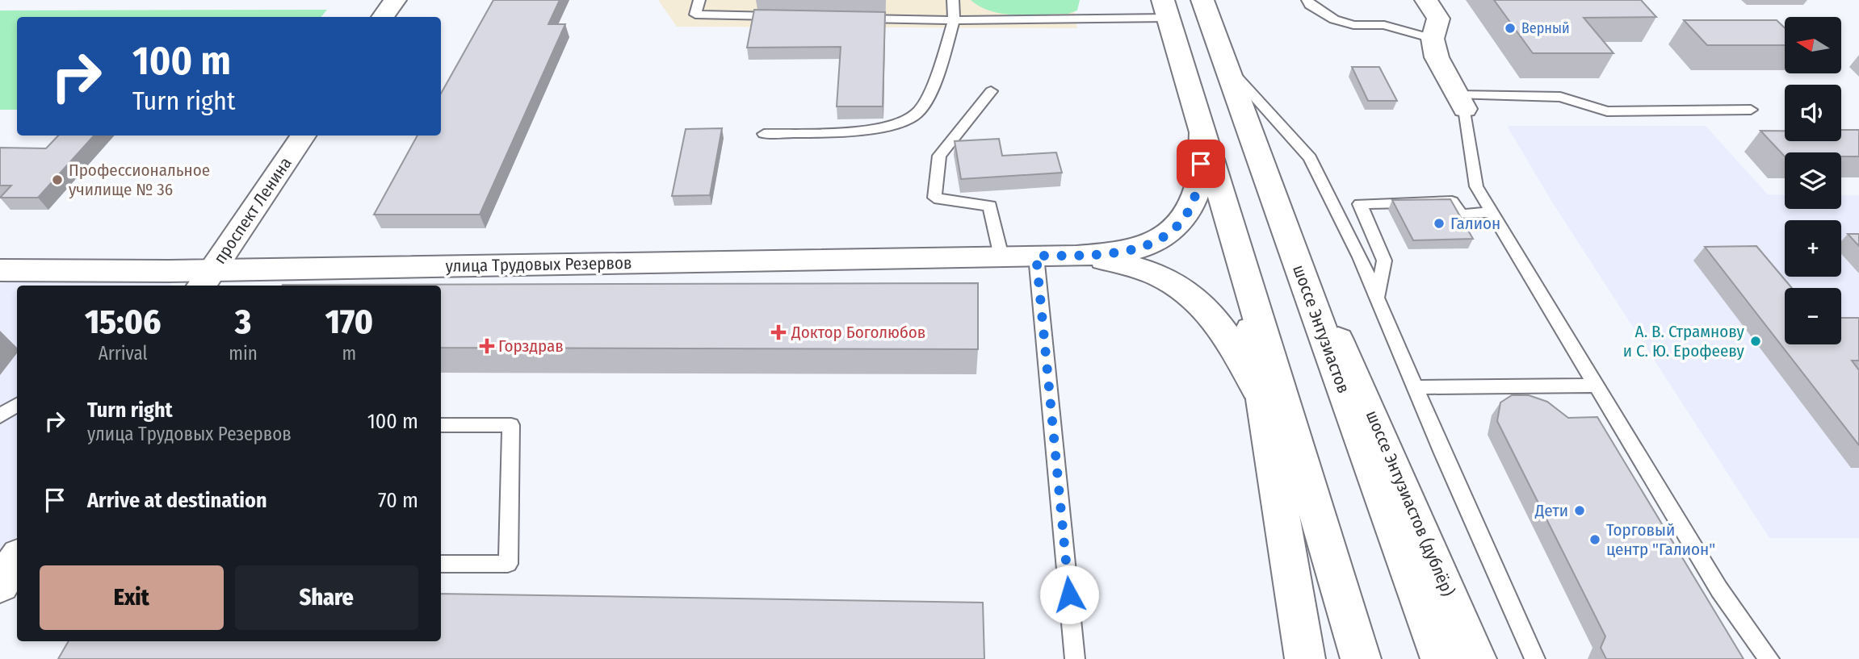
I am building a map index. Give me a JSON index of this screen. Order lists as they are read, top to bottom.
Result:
{
  "streets": {
    "main road": [
      "проспект Ленина",
      "улица Трудовых Резервов",
      "шоссе Энтузиастов",
      "шоссе Энтузиастов (дублёр)"
    ]
  },
  "crossings": [
    ["проспект Ленина", "улица Трудовых Резервов"],
    ["шоссе Энтузиастов", "шоссе Энтузиастов (дублёр)"]
  ],
  "places": {
    "other": [
      "Верный",
      "Профессиональное училище № 36",
      "Галион",
      "А. В. Страмнову и С. Ю. Ерофееву",
      "Дети",
      "Торговый центр \"Галион\""
    ],
    "health": ["Доктор Боголюбов", "Горздрав"]
  },
  "north": "left",
  "page": {
    "map_buttons": ["+", "−"],
    "turn": ["100 m", "Turn right"],
    "eta": [
      "15:06",
      "Arrival",
      "3",
      "min",
      "170",
      "m"
    ],
    "list": [
      {
        "name": "Turn right",
        "note": "улица Трудовых Резервов",
        "value": "100 m"
      },
      {
        "name": "Arrive at destination",
        "value": "70 m"
      }
    ],
    "buttons": ["Exit", "Share"]
  }
}
